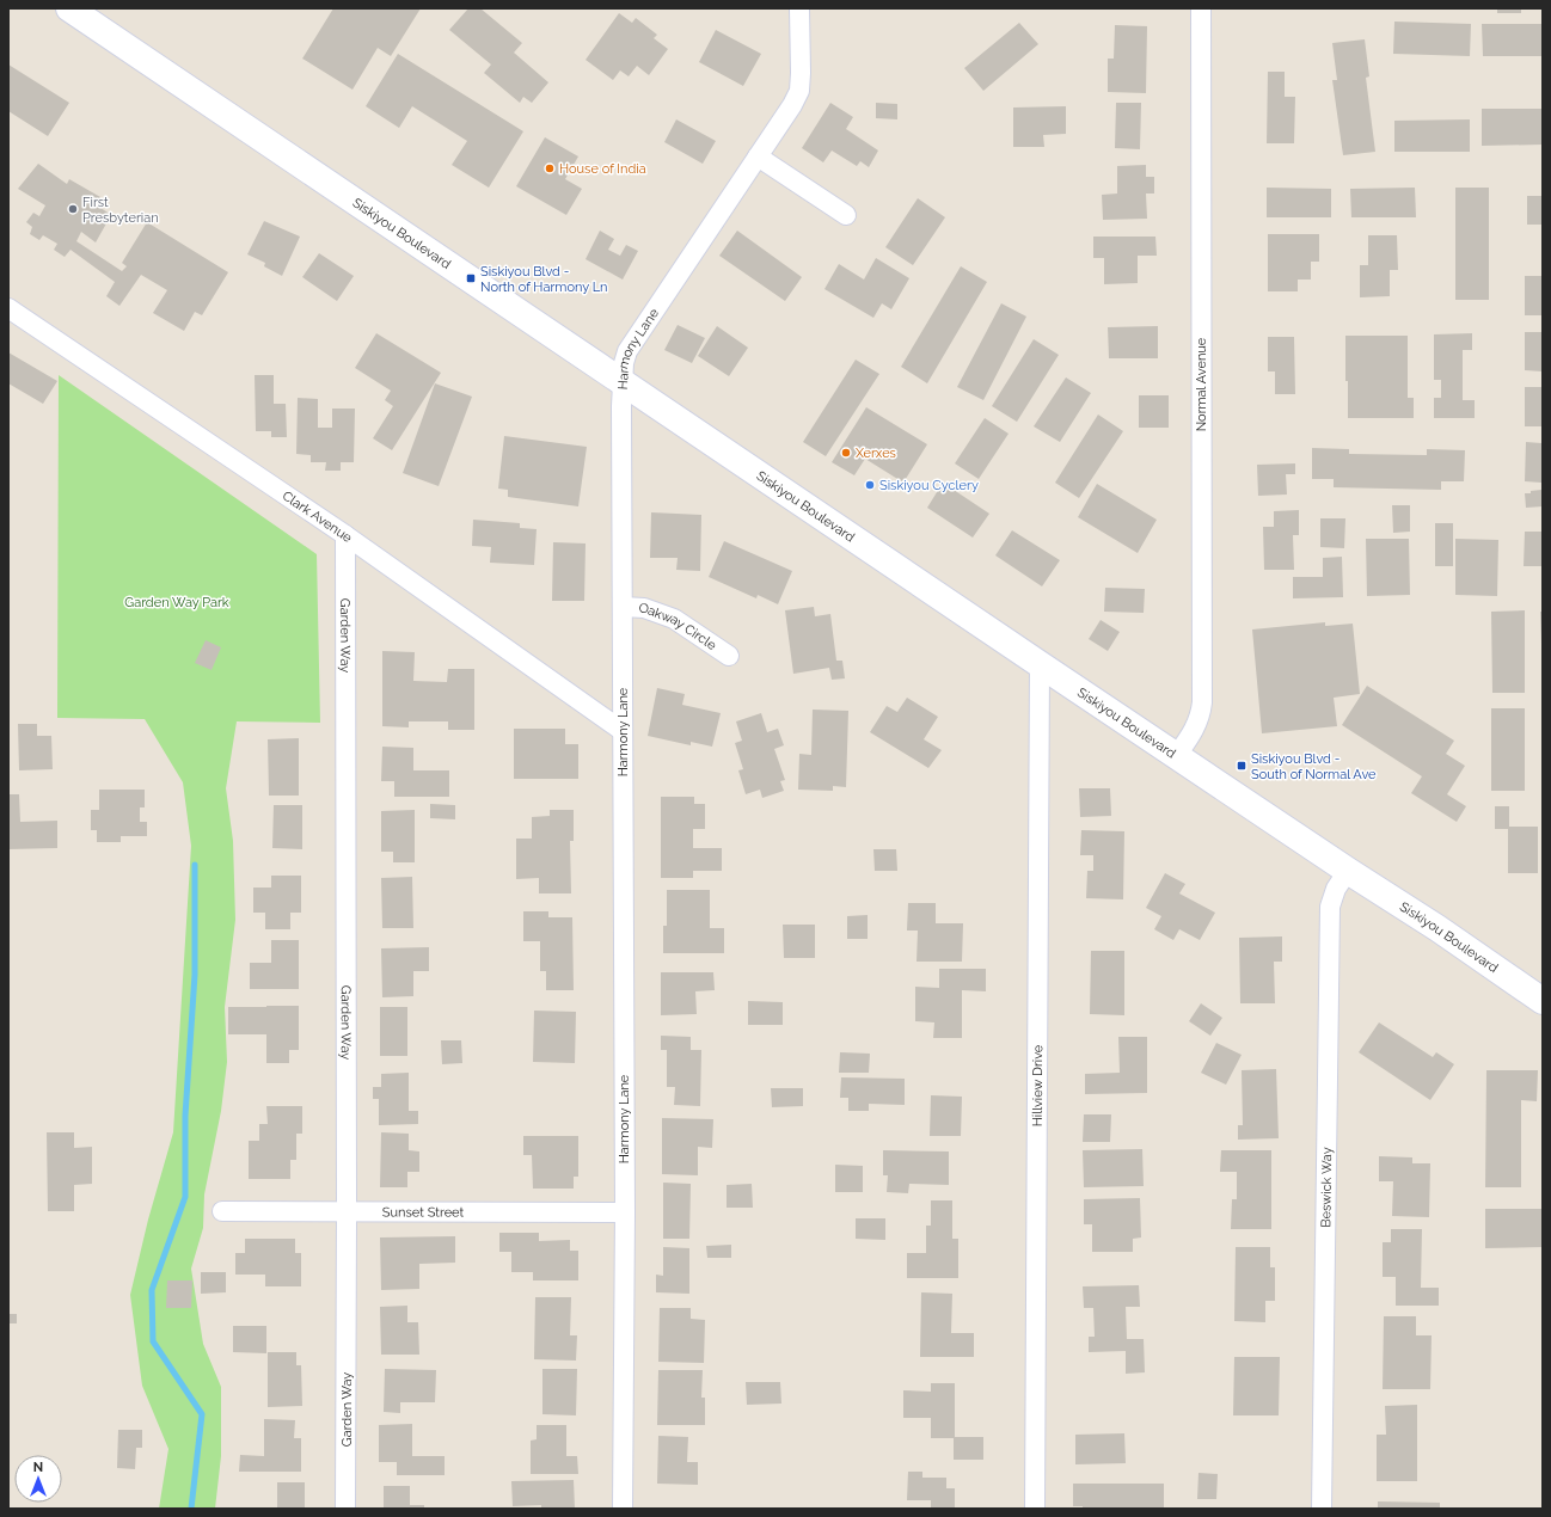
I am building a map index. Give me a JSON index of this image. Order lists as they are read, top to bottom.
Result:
{
  "streets": {
    "main road": ["Siskiyou Boulevard"],
    "street": [
      "Harmony Lane",
      "Normal Avenue",
      "Clark Avenue",
      "Oakway Circle",
      "Garden Way",
      "Hillview Drive",
      "Beswick Way",
      "Sunset Street"
    ]
  },
  "crossings": [
    ["Siskiyou Boulevard", "Harmony Lane"],
    ["Siskiyou Boulevard", "Normal Avenue"],
    ["Siskiyou Boulevard", "Hillview Drive"],
    ["Siskiyou Boulevard", "Beswick Way"],
    ["Harmony Lane", "Clark Avenue"],
    ["Harmony Lane", "Oakway Circle"],
    ["Harmony Lane", "Sunset Street"],
    ["Clark Avenue", "Garden Way"],
    ["Garden Way", "Sunset Street"]
  ],
  "parks": ["Garden Way Park"],
  "places": {
    "other": [
      "House of India",
      "First Presbyterian",
      "Xerxes",
      "Siskiyou Cyclery"
    ],
    "transit": ["Siskiyou Blvd - North of Harmony Ln", "Siskiyou Blvd - South of Normal Ave"]
  },
  "north": "top"
}
